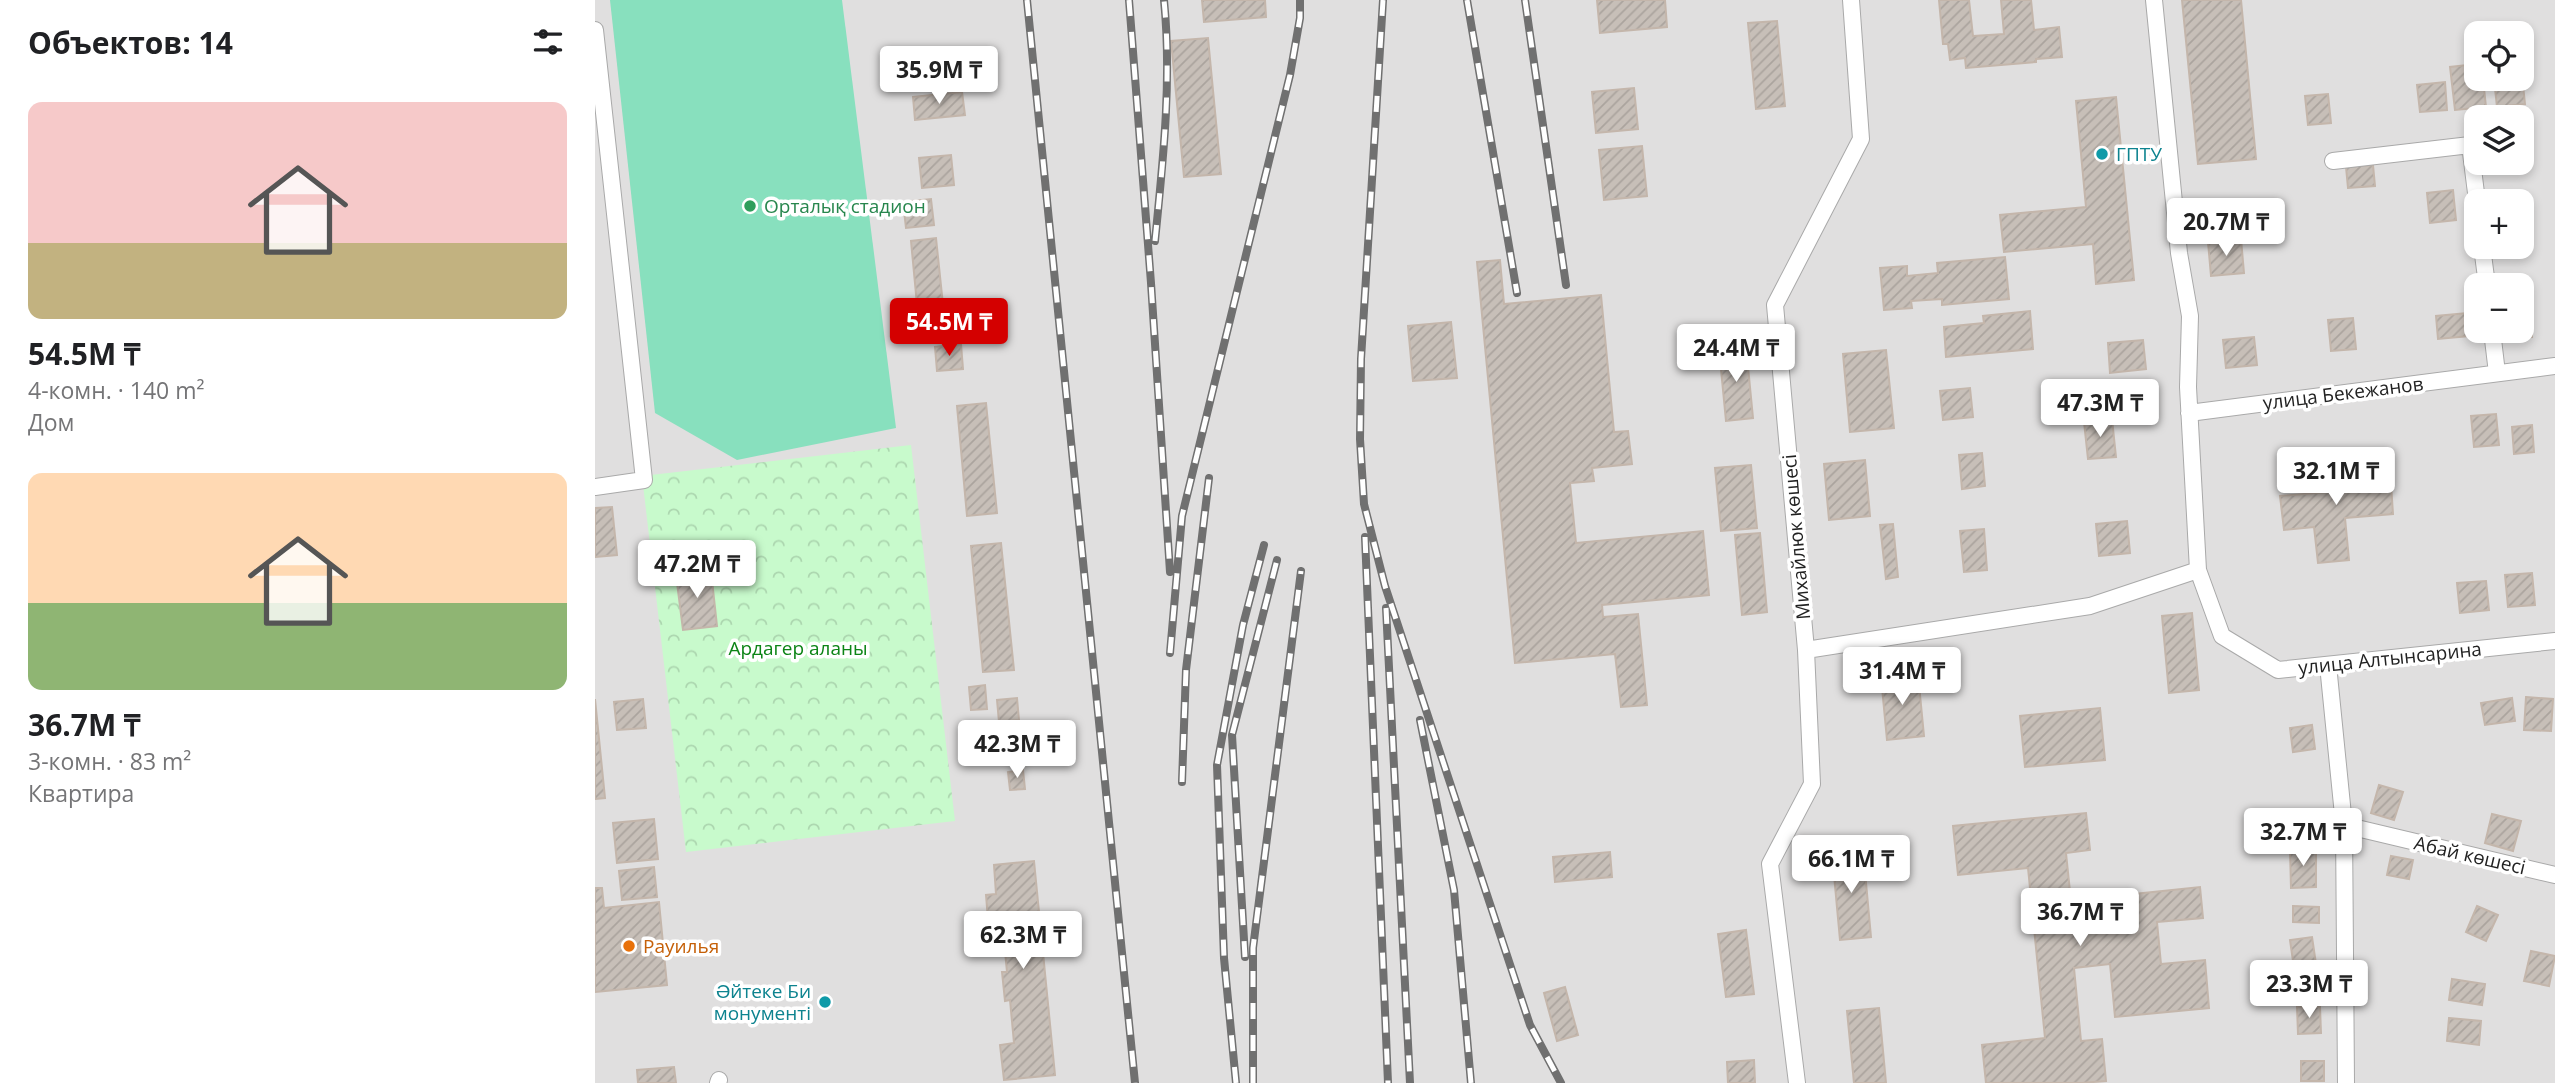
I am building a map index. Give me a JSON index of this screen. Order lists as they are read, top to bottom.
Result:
{
  "streets": {
    "street": [
      "улица Бекежанов",
      "Михайлюк көшесі",
      "улица Алтынсарина",
      "Абай көшесі"
    ]
  },
  "crossings": [
    ["улица Бекежанов", "улица Алтынсарина"]
  ],
  "parks": ["Ардагер аланы"],
  "places": [
    "ГПТУ",
    "Орталық стадион",
    "Рауилья",
    "Əйтеке Би монументі"
  ],
  "page": {
    "heading": "Объектов: 14",
    "map_buttons": ["+", "−"],
    "price": [
      "35.9M ₸",
      "20.7M ₸",
      "54.5M ₸",
      "24.4M ₸",
      "47.3M ₸",
      "32.1M ₸",
      "47.2M ₸",
      "31.4M ₸",
      "42.3M ₸",
      "32.7M ₸",
      "66.1M ₸",
      "36.7M ₸",
      "62.3M ₸",
      "23.3M ₸"
    ],
    "list": [
      {
        "name": "54.5M ₸",
        "note": "4-комн. · 140 m² · Дом"
      },
      {
        "name": "36.7M ₸",
        "note": "3-комн. · 83 m² · Квартира"
      }
    ]
  }
}
